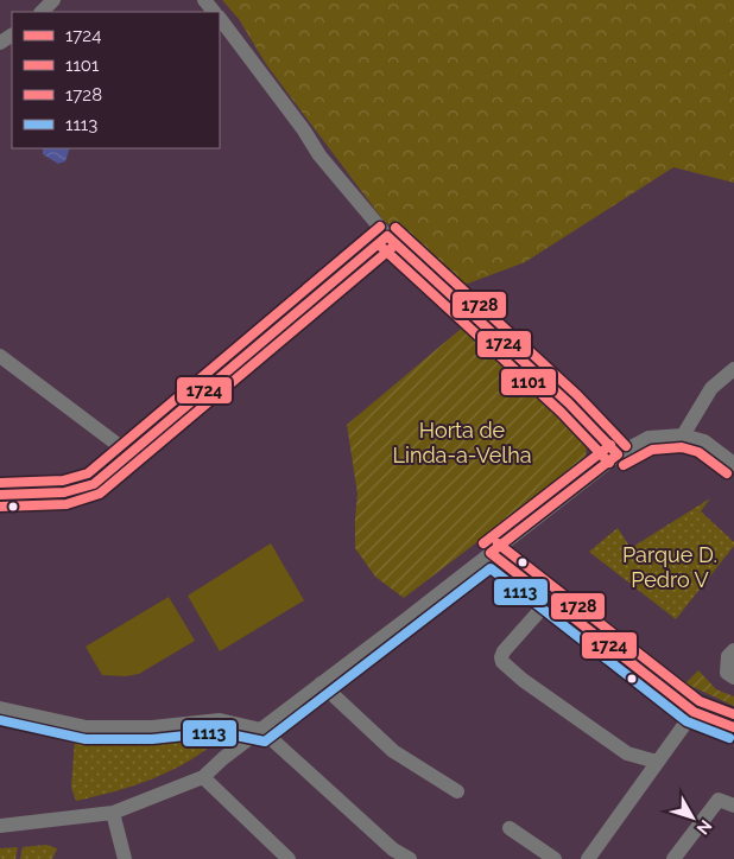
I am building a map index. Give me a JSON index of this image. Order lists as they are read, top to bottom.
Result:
{
  "parks": ["Horta de Linda-a-Velha", "Parque D. Pedro V"],
  "lines": [
    "transit line 1728",
    "transit line 1724",
    "transit line 1101",
    "transit line 1113"
  ],
  "legend": [
    "1724",
    "1101",
    "1728",
    "1113"
  ],
  "north": "bottom right"
}
